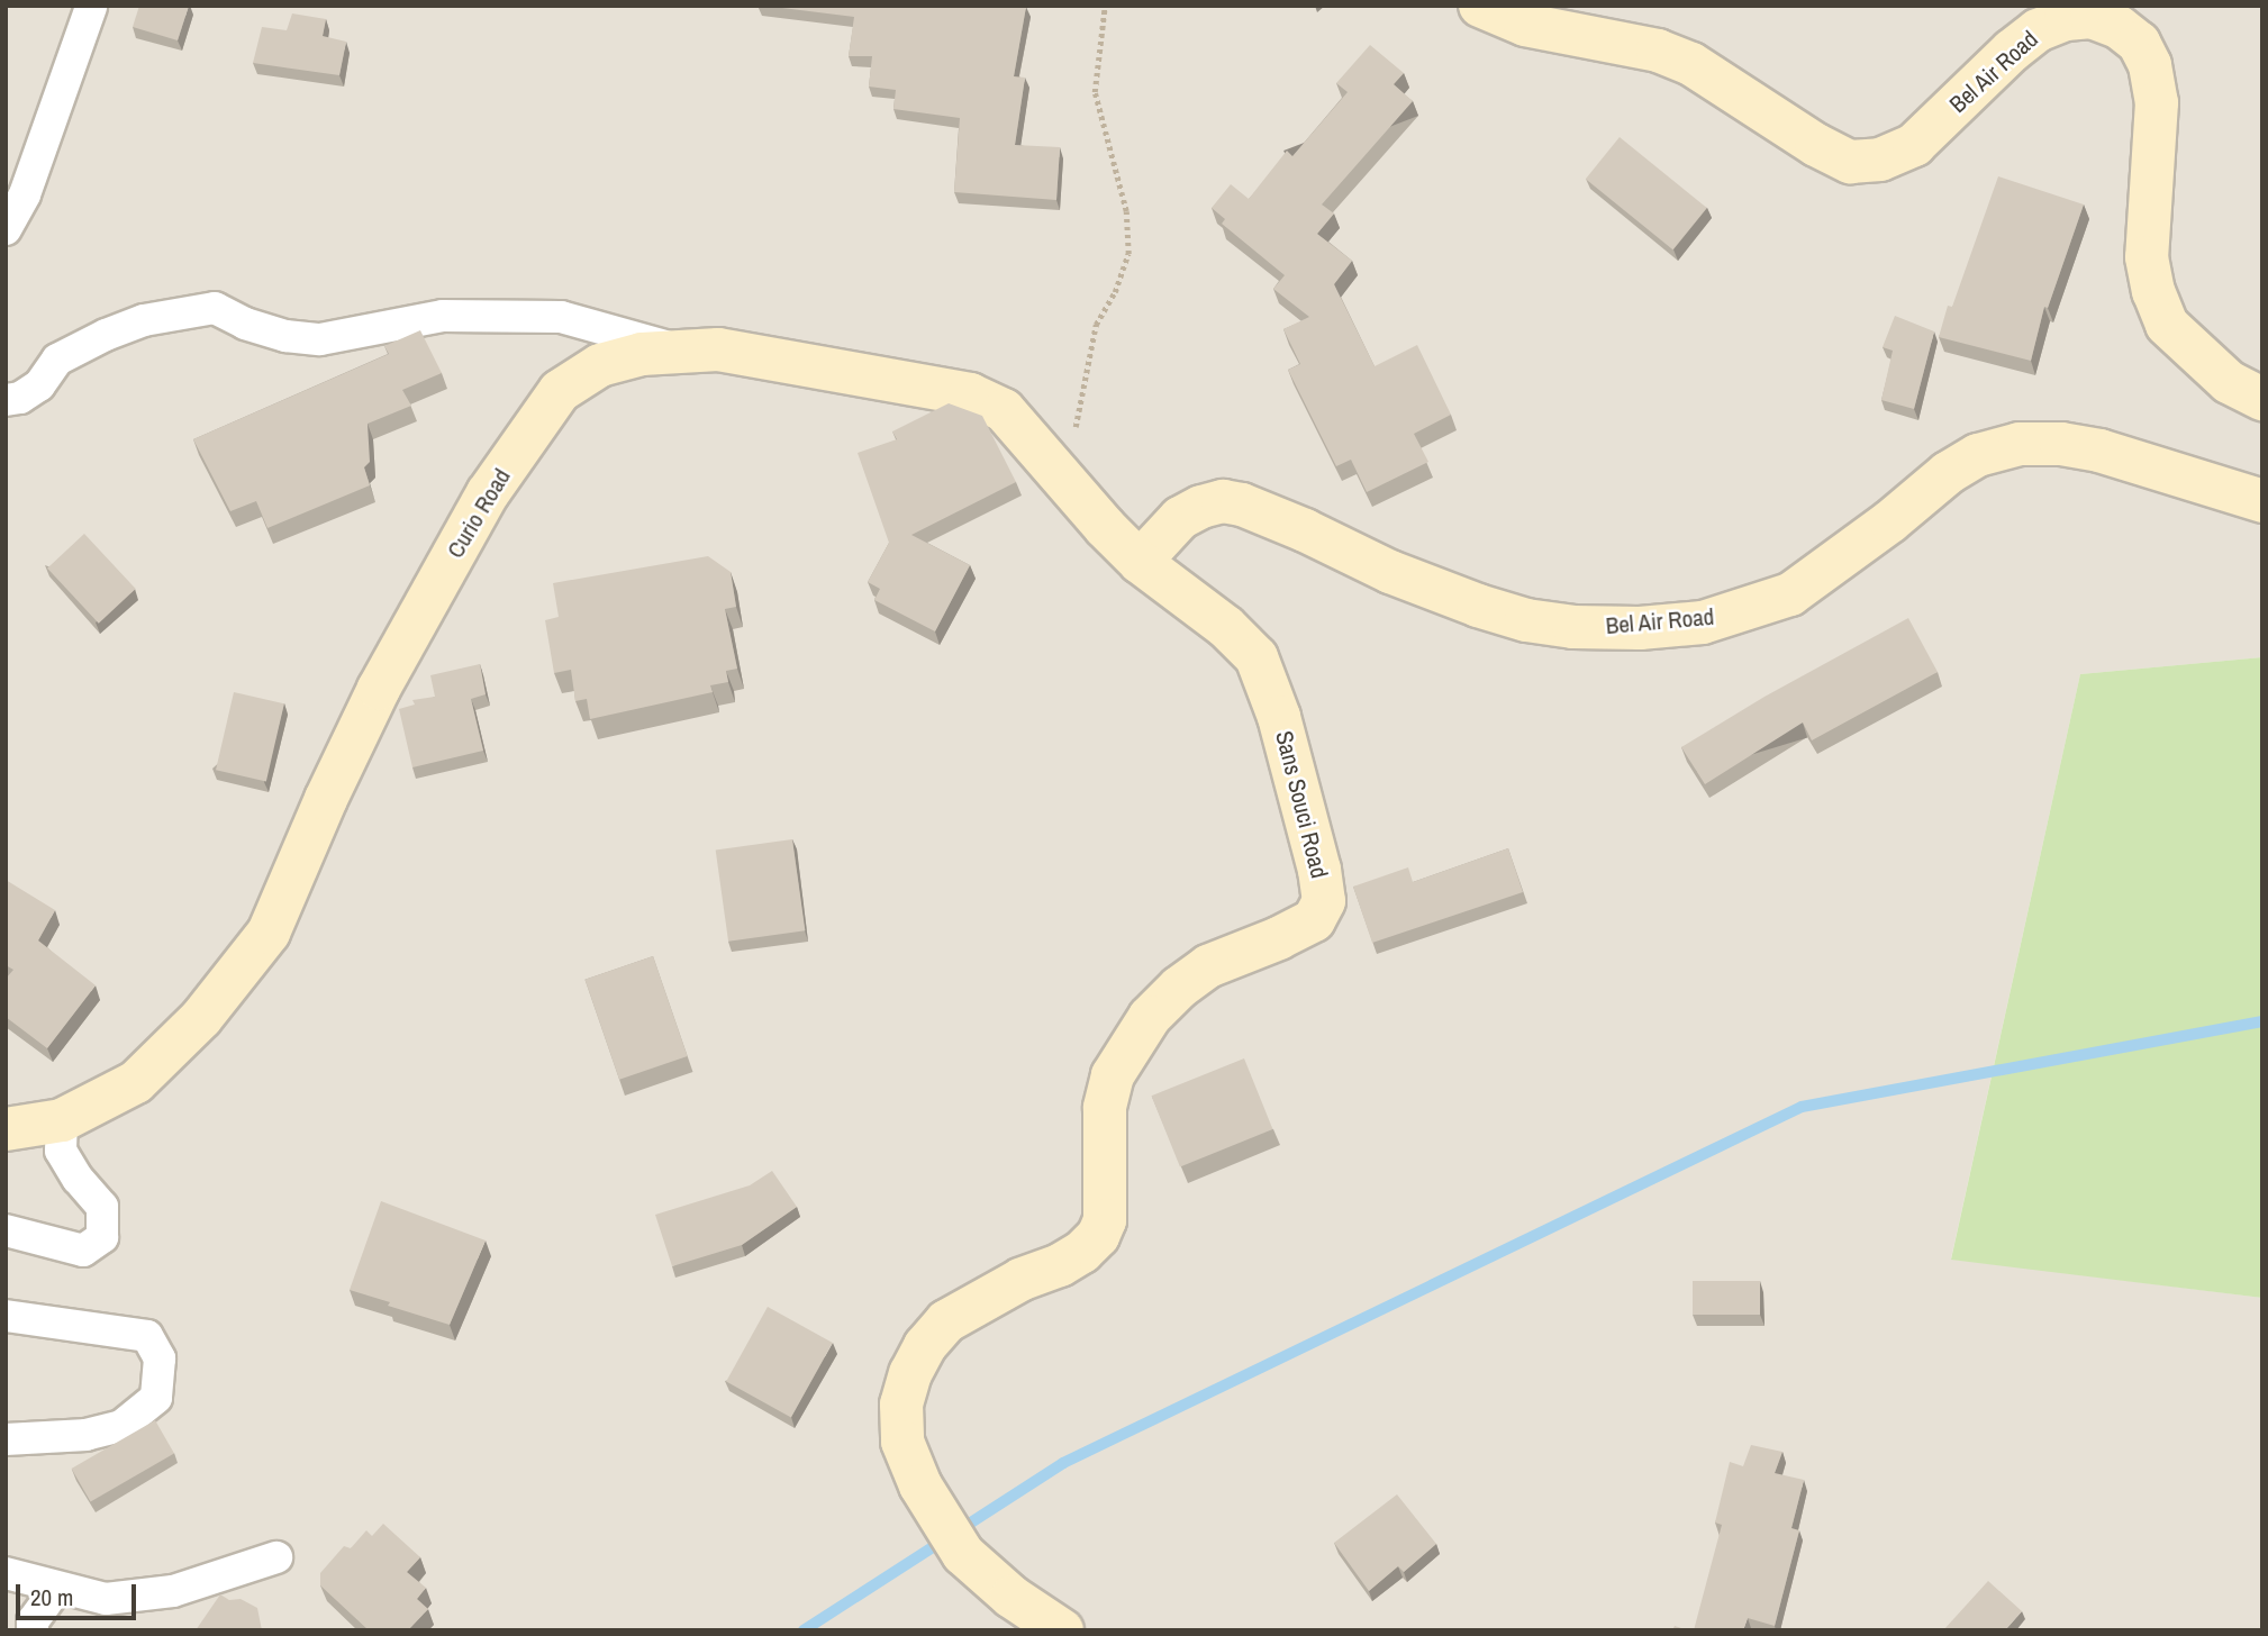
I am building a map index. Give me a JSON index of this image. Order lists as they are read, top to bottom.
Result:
{
  "streets": {
    "main road": ["Bel Air Road", "Curio Road", "Sans Souci Road"]
  },
  "crossings": [
    ["Bel Air Road", "Curio Road"],
    ["Bel Air Road", "Sans Souci Road"],
    ["Curio Road", "Sans Souci Road"]
  ],
  "scale_bar": "20 m"
}
